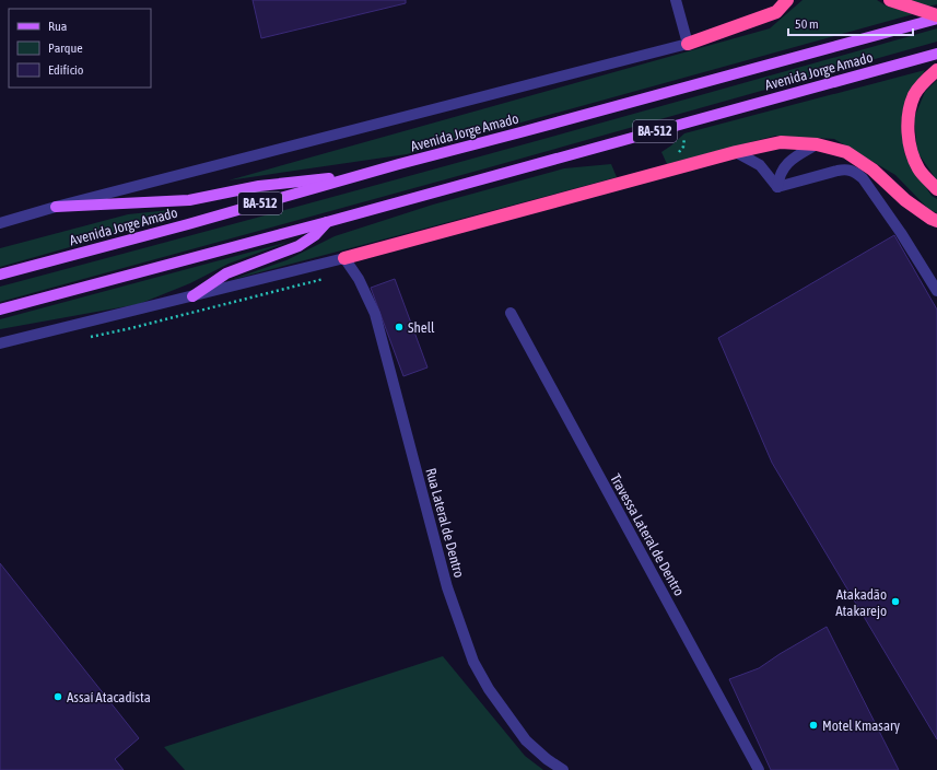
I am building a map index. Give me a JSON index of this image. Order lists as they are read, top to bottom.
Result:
{
  "streets": {
    "main road": ["Avenida Jorge Amado", "BA-512"],
    "street": ["Rua Lateral de Dentro", "Travessa Lateral de Dentro"]
  },
  "places": [
    "Shell",
    "Atakadão Atakarejo",
    "Assaí Atacadista",
    "Motel Kmasary"
  ],
  "legend": ["Rua", "Parque", "Edifício"],
  "scale_bar": "50 m"
}
